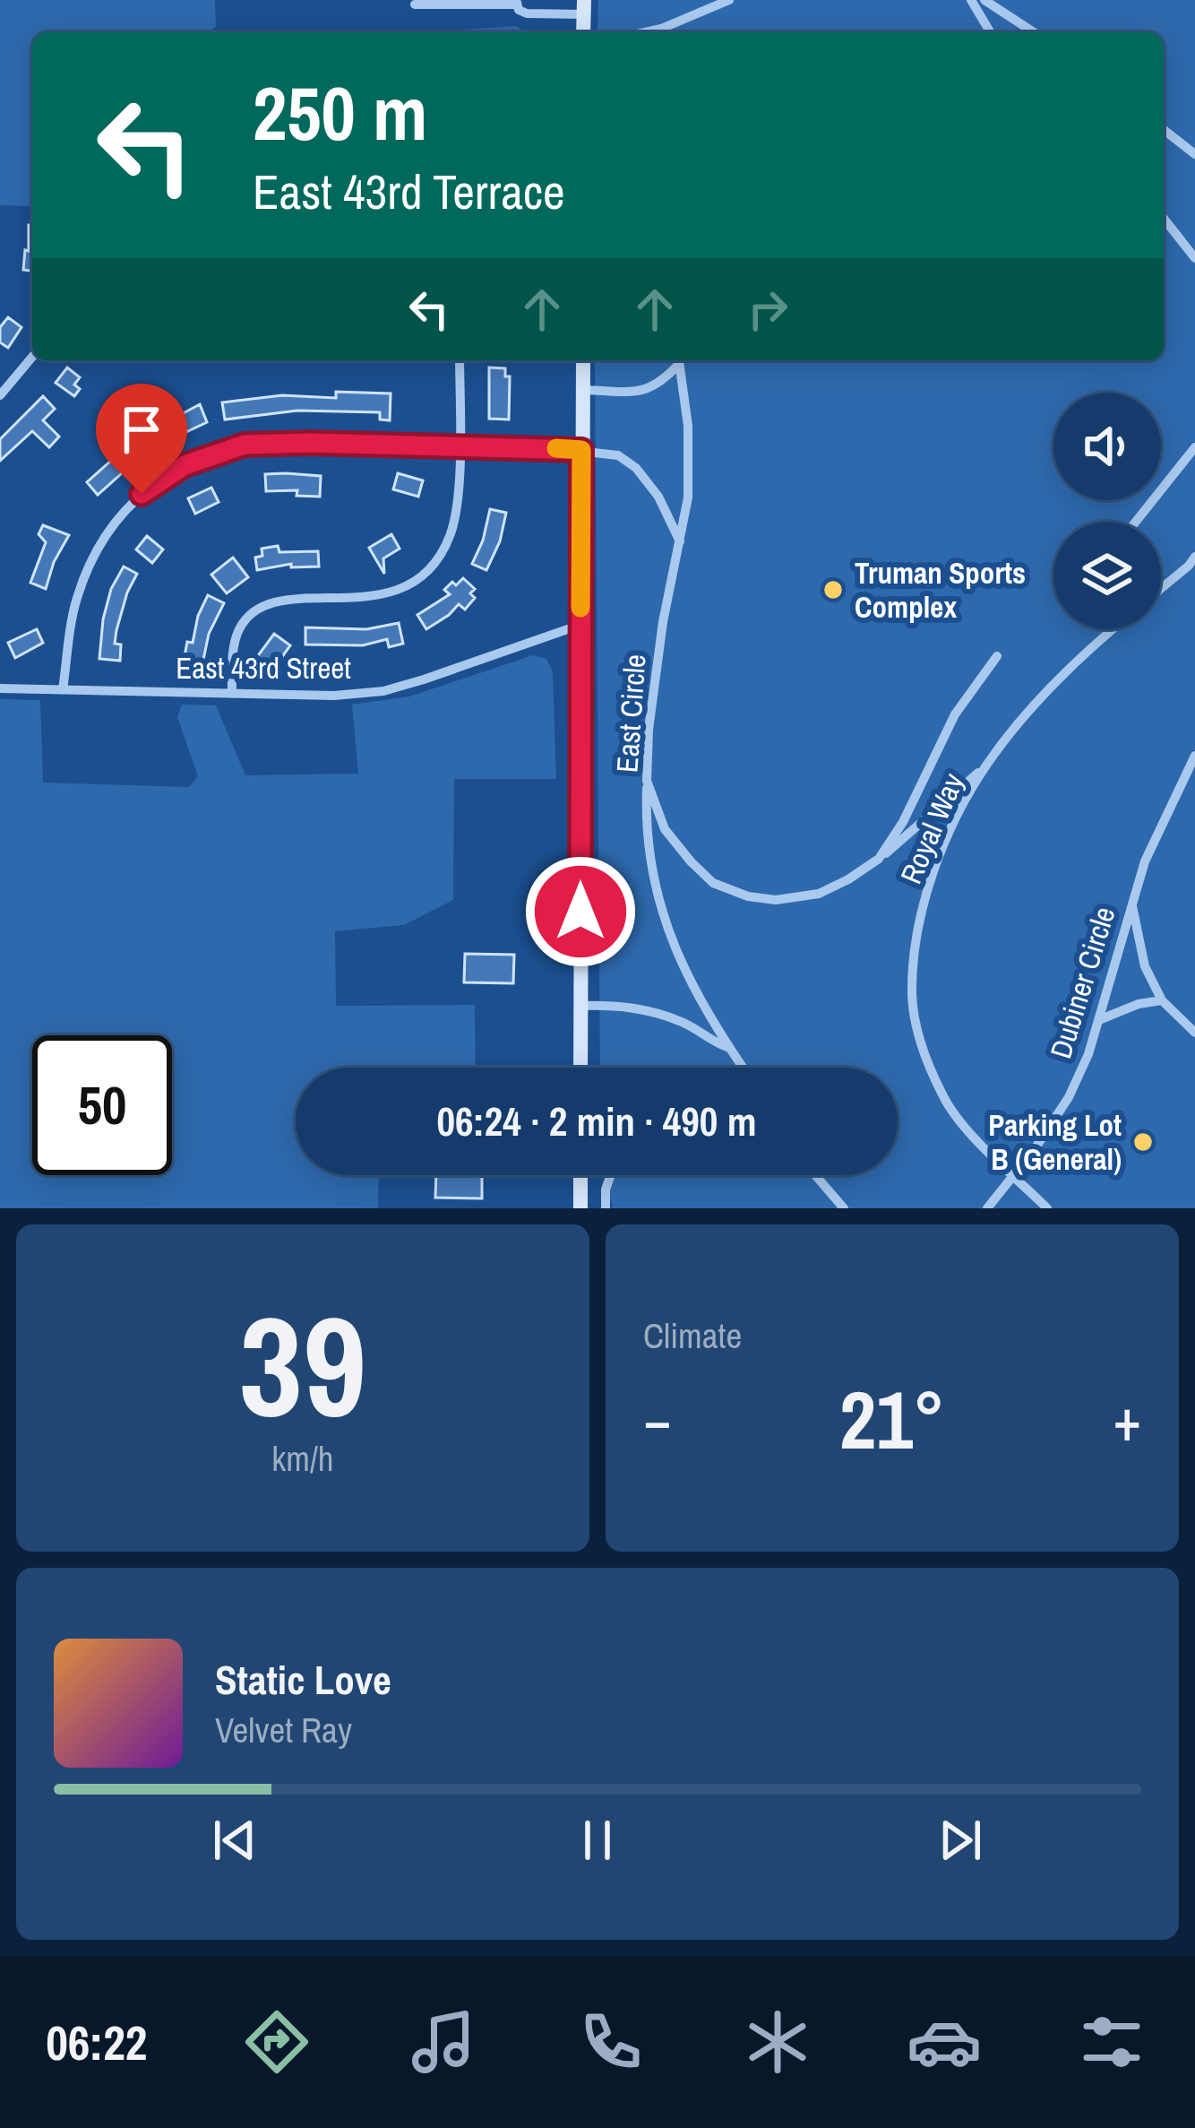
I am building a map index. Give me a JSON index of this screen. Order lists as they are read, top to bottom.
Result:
{
  "streets": {
    "street": [
      "East 43rd Street",
      "East Circle",
      "Royal Way",
      "Dubiner Circle"
    ]
  },
  "crossings": [
    ["East Circle", "Royal Way"]
  ],
  "places": ["Truman Sports Complex", "Parking Lot B (General)"],
  "page": {
    "turn": ["250 m", "East 43rd Terrace"],
    "limit": "50",
    "trip": "06:24 · 2 min · 490 m",
    "tile": [
      ["39", "km/h"],
      "Climate"
    ],
    "heat": ["−", "21°", "+"],
    "song": ["Static Love", "Velvet Ray"],
    "tabs": "06:22"
  }
}
